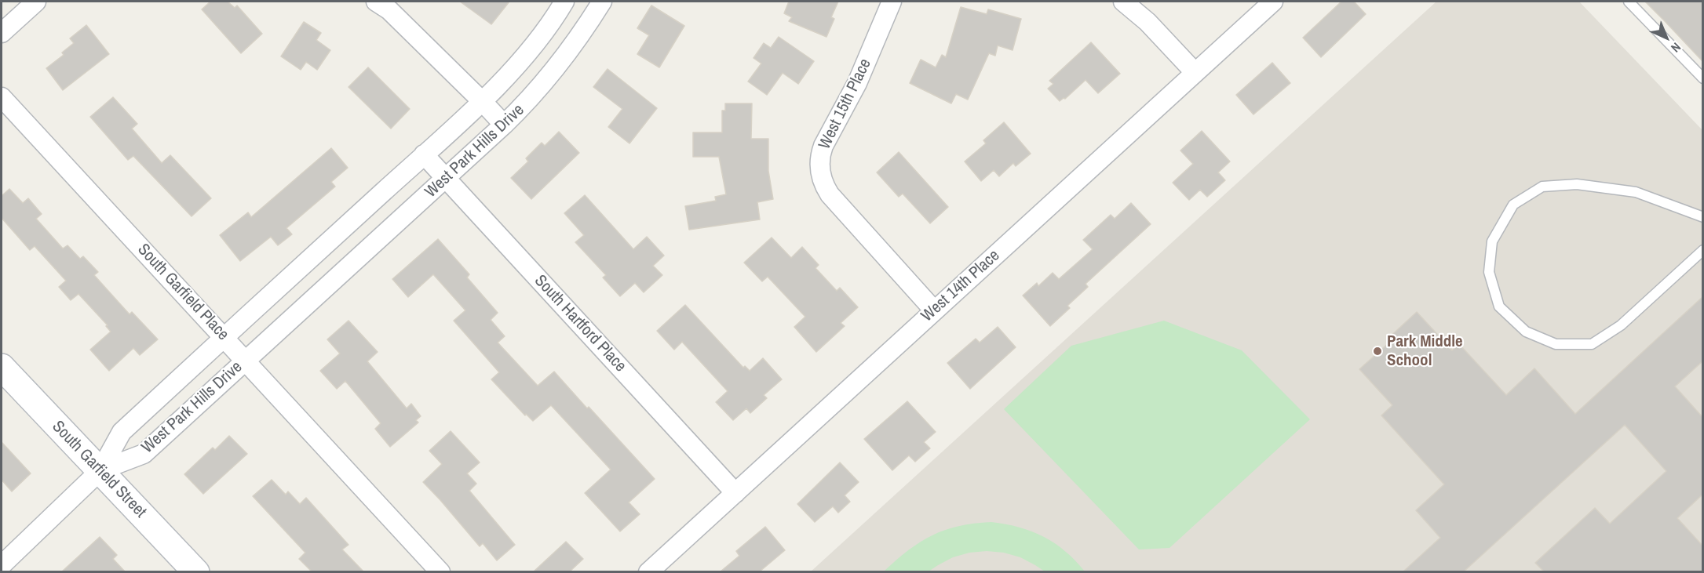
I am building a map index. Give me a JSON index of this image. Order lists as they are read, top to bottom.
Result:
{
  "streets": {
    "street": [
      "West 15th Place",
      "West Park Hills Drive",
      "West 14th Place",
      "South Garfield Place",
      "South Hartford Place",
      "South Garfield Street"
    ]
  },
  "crossings": [
    ["West 15th Place", "West 14th Place"],
    ["West Park Hills Drive", "South Garfield Place"],
    ["West Park Hills Drive", "South Hartford Place"],
    ["West Park Hills Drive", "South Garfield Street"],
    ["West 14th Place", "South Hartford Place"]
  ],
  "places": ["Park Middle School"],
  "north": "bottom right"
}
